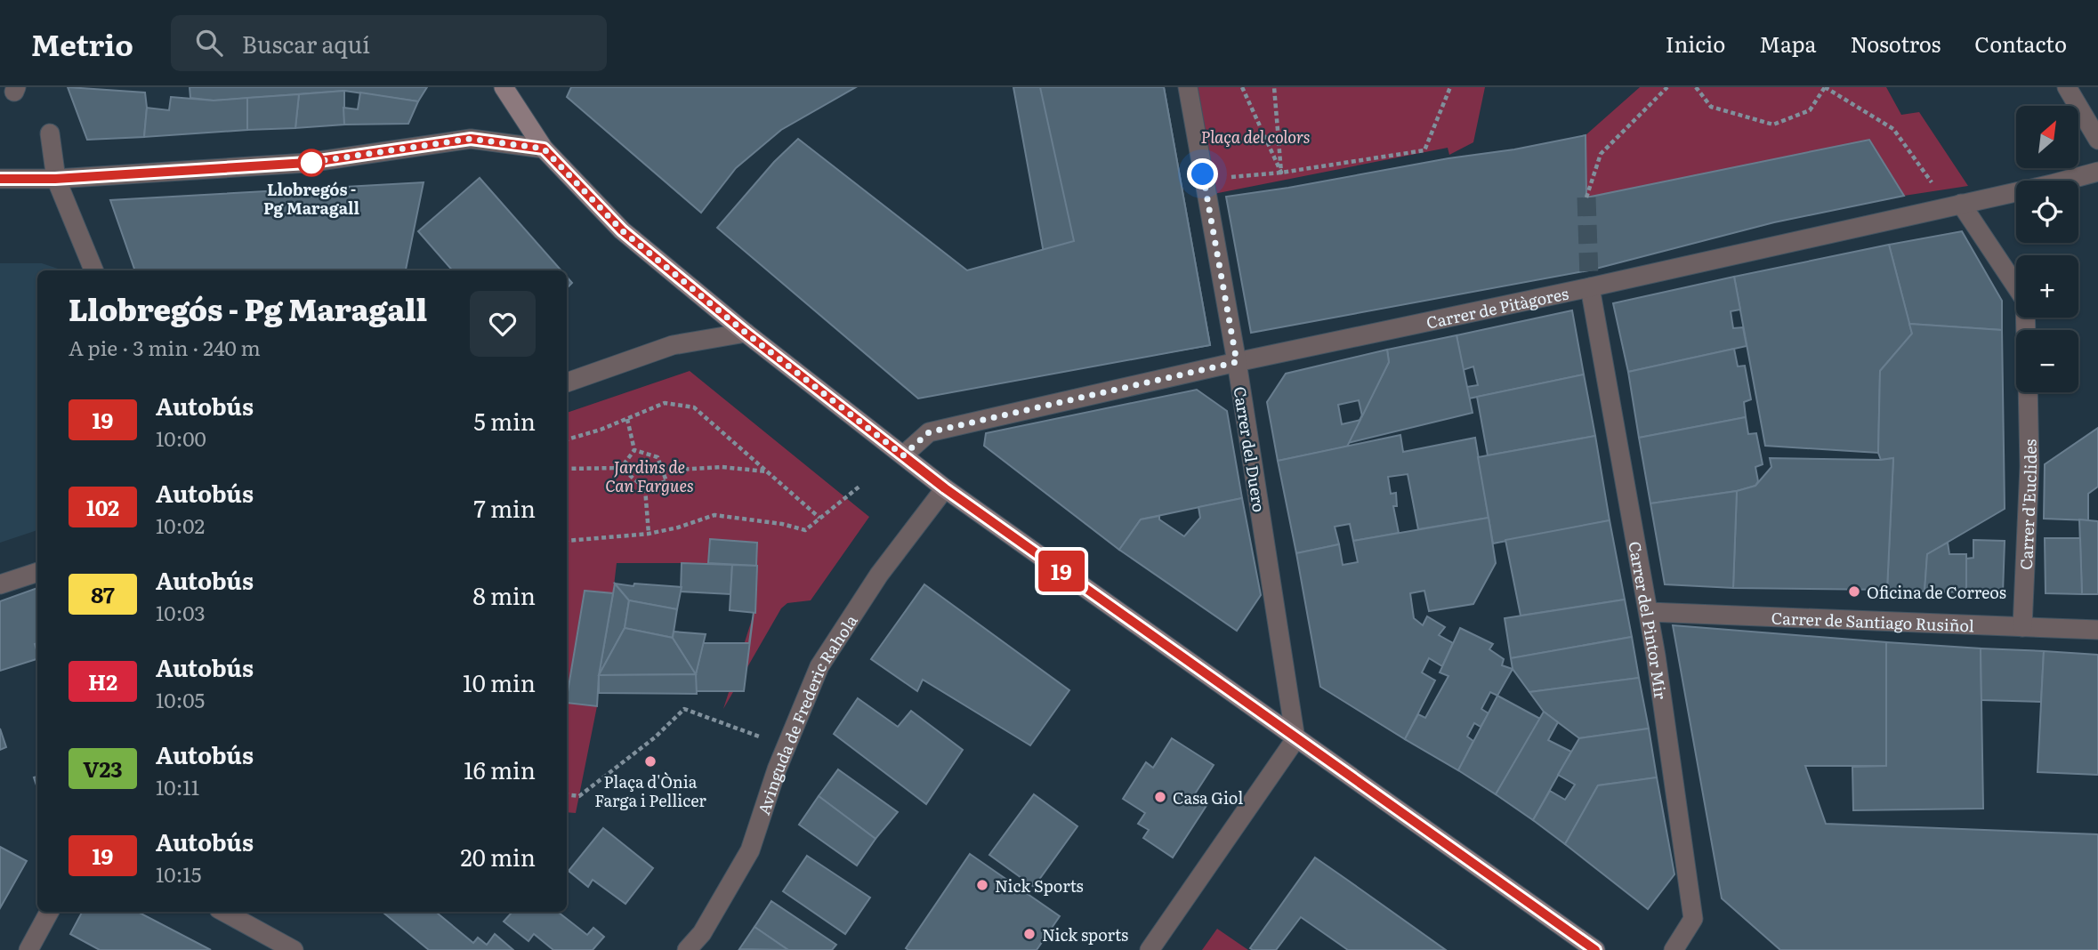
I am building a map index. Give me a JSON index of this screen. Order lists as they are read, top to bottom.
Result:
{
  "streets": {
    "street": [
      "Carrer de Pitàgores",
      "Carrer del Duero",
      "Carrer d'Euclides",
      "Carrer del Pintor Mir",
      "Carrer de Santiago Rusiñol",
      "Avinguda de Frederic Rahola"
    ]
  },
  "crossings": [
    ["Carrer de Pitàgores", "Carrer del Duero"],
    ["Carrer de Pitàgores", "Carrer del Pintor Mir"],
    ["Carrer d'Euclides", "Carrer de Santiago Rusiñol"],
    ["Carrer del Pintor Mir", "Carrer de Santiago Rusiñol"]
  ],
  "parks": ["Plaça del colors", "Jardins de Can Fargues"],
  "places": [
    "Llobregós - Pg Maragall",
    "Oficina de Correos",
    "Plaça d'Ònia Farga i Pellicer",
    "Casa Giol",
    "Nick Sports",
    "Nick sports"
  ],
  "lines": ["bus line 19"],
  "north": "top right",
  "page": {
    "header": "Metrio",
    "search": "Buscar aquí",
    "nav": [
      "Inicio",
      "Mapa",
      "Nosotros",
      "Contacto"
    ],
    "on_map": "19",
    "map_buttons": ["+", "−"],
    "heading": ["Llobregós - Pg Maragall", "A pie · 3 min · 240 m"],
    "list": [
      {
        "mark": "19",
        "name": "Autobús",
        "note": "10:00",
        "value": "5 min"
      },
      {
        "mark": "102",
        "name": "Autobús",
        "note": "10:02",
        "value": "7 min"
      },
      {
        "mark": "87",
        "name": "Autobús",
        "note": "10:03",
        "value": "8 min"
      },
      {
        "mark": "H2",
        "name": "Autobús",
        "note": "10:05",
        "value": "10 min"
      },
      {
        "mark": "V23",
        "name": "Autobús",
        "note": "10:11",
        "value": "16 min"
      },
      {
        "mark": "19",
        "name": "Autobús",
        "note": "10:15",
        "value": "20 min"
      }
    ]
  }
}
